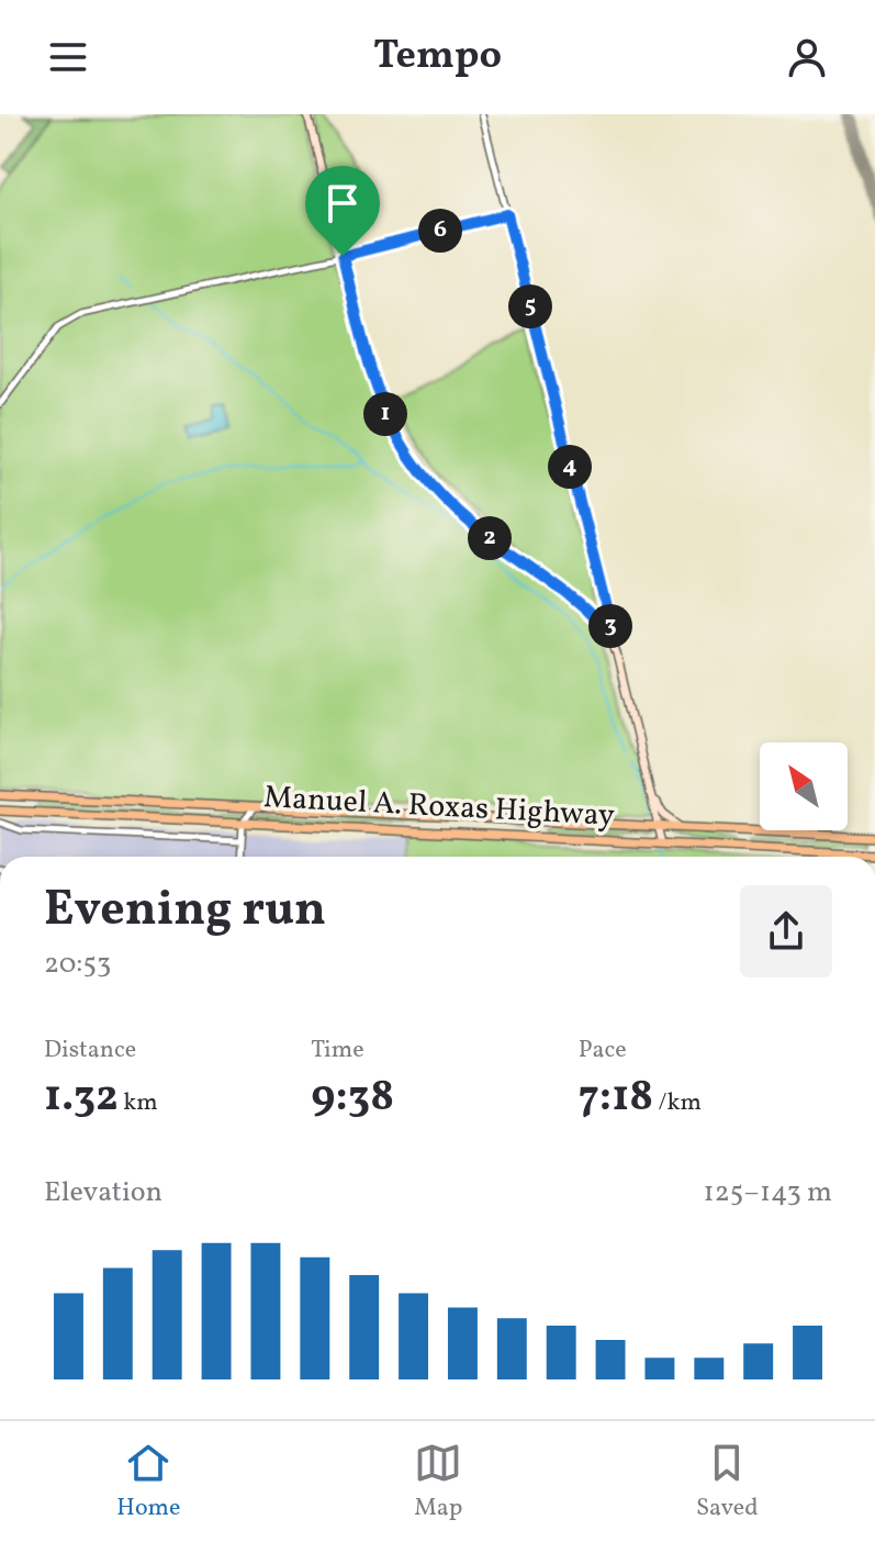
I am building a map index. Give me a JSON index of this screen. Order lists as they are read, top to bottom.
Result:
{
  "streets": {
    "main road": ["Manuel A. Roxas Highway"]
  },
  "north": "top left",
  "page": {
    "header": "Tempo",
    "pins": [
      "6",
      "5",
      "1",
      "4",
      "2",
      "3"
    ],
    "heading": ["Evening run", "20:53"],
    "stats": [
      ["Distance", "1.32 km"],
      ["Time", "9:38"],
      ["Pace", "7:18 /km"]
    ],
    "chart": ["Elevation", "125–143 m"],
    "tabs": ["Home", "Map", "Saved"]
  }
}
